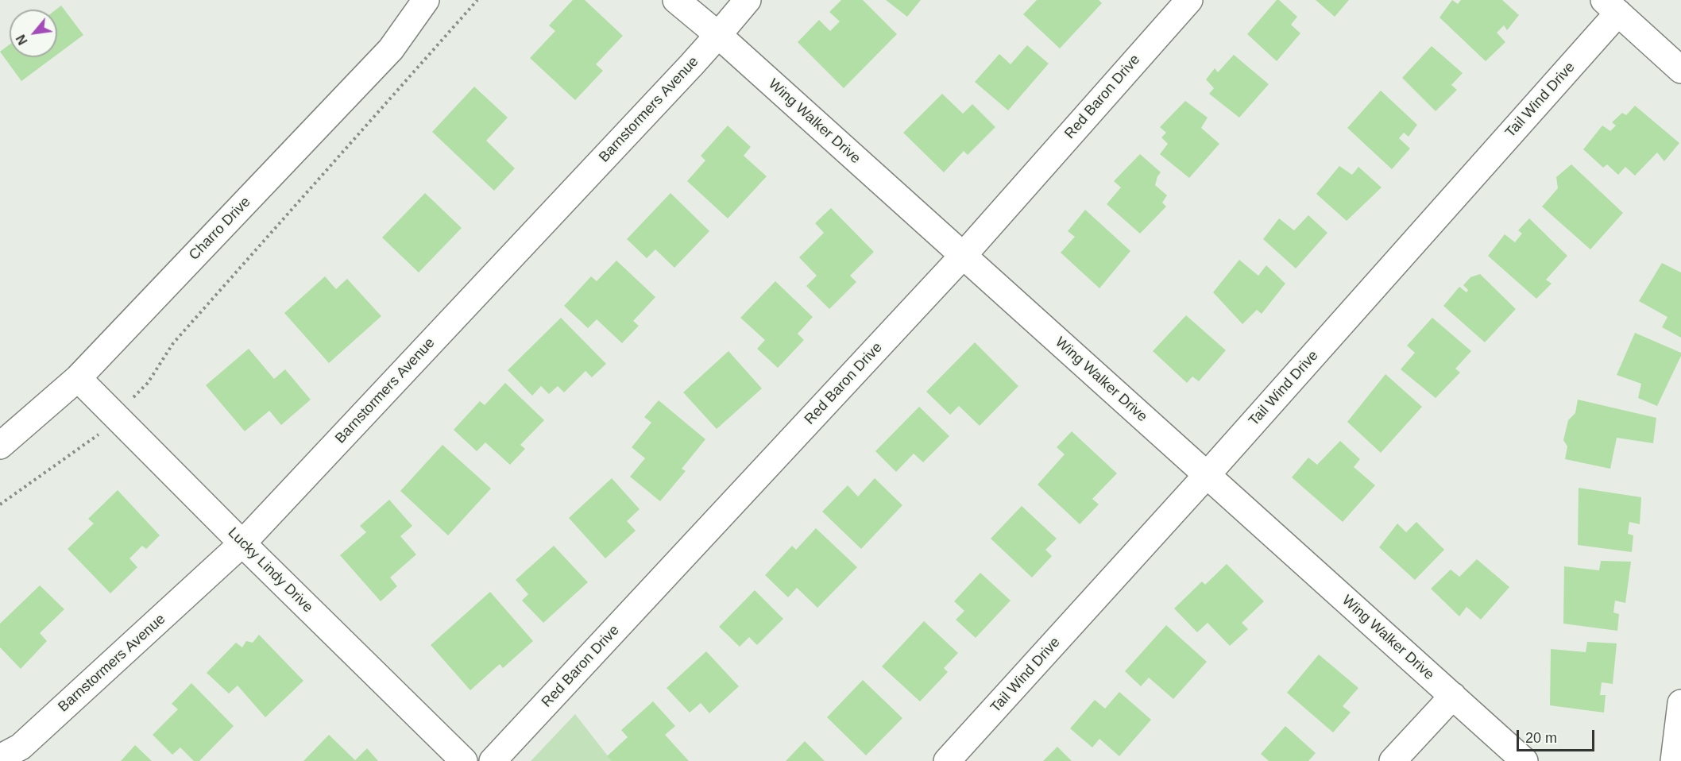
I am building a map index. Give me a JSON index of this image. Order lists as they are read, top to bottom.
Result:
{
  "streets": {
    "street": [
      "Red Baron Drive",
      "Tail Wind Drive",
      "Barnstormers Avenue",
      "Wing Walker Drive",
      "Charro Drive",
      "Lucky Lindy Drive"
    ]
  },
  "crossings": [
    ["Red Baron Drive", "Wing Walker Drive"],
    ["Tail Wind Drive", "Wing Walker Drive"],
    ["Barnstormers Avenue", "Wing Walker Drive"],
    ["Barnstormers Avenue", "Lucky Lindy Drive"],
    ["Charro Drive", "Lucky Lindy Drive"]
  ],
  "scale_bar": "20 m",
  "north": "bottom left"
}
